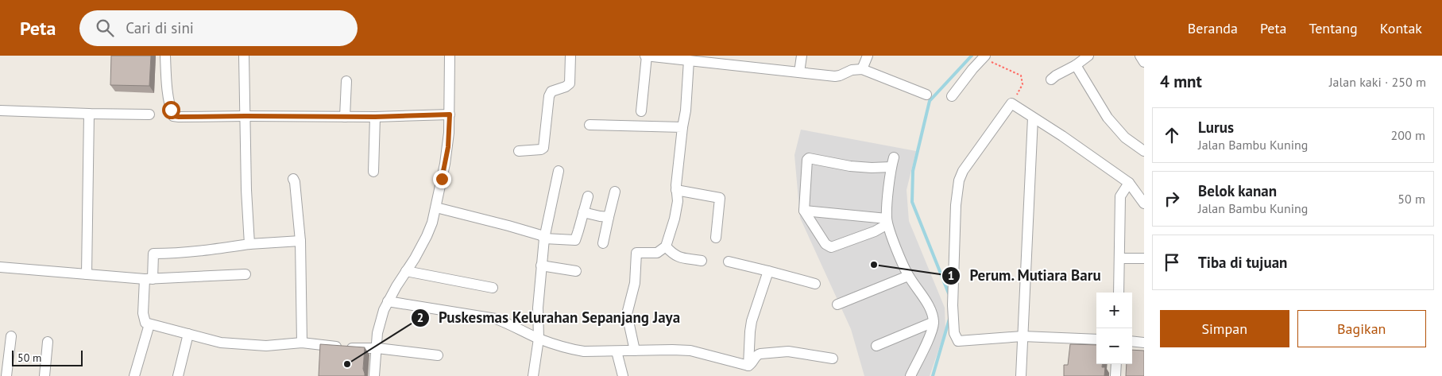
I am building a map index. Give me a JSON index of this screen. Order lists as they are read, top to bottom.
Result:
{
  "places": ["Perum. Mutiara Baru", "Puskesmas Kelurahan Sepanjang Jaya"],
  "scale_bar": "50 m",
  "page": {
    "header": "Peta",
    "search": "Cari di sini",
    "nav": [
      "Beranda",
      "Peta",
      "Tentang",
      "Kontak"
    ],
    "heading": ["4 mnt", "Jalan kaki · 250 m"],
    "list": [
      ["Lurus", "Jalan Bambu Kuning", "200 m"],
      ["Belok kanan", "Jalan Bambu Kuning", "50 m"],
      "Tiba di tujuan"
    ],
    "map_buttons": ["+", "−"],
    "buttons": ["Simpan", "Bagikan"],
    "scale": "50 m"
  }
}
